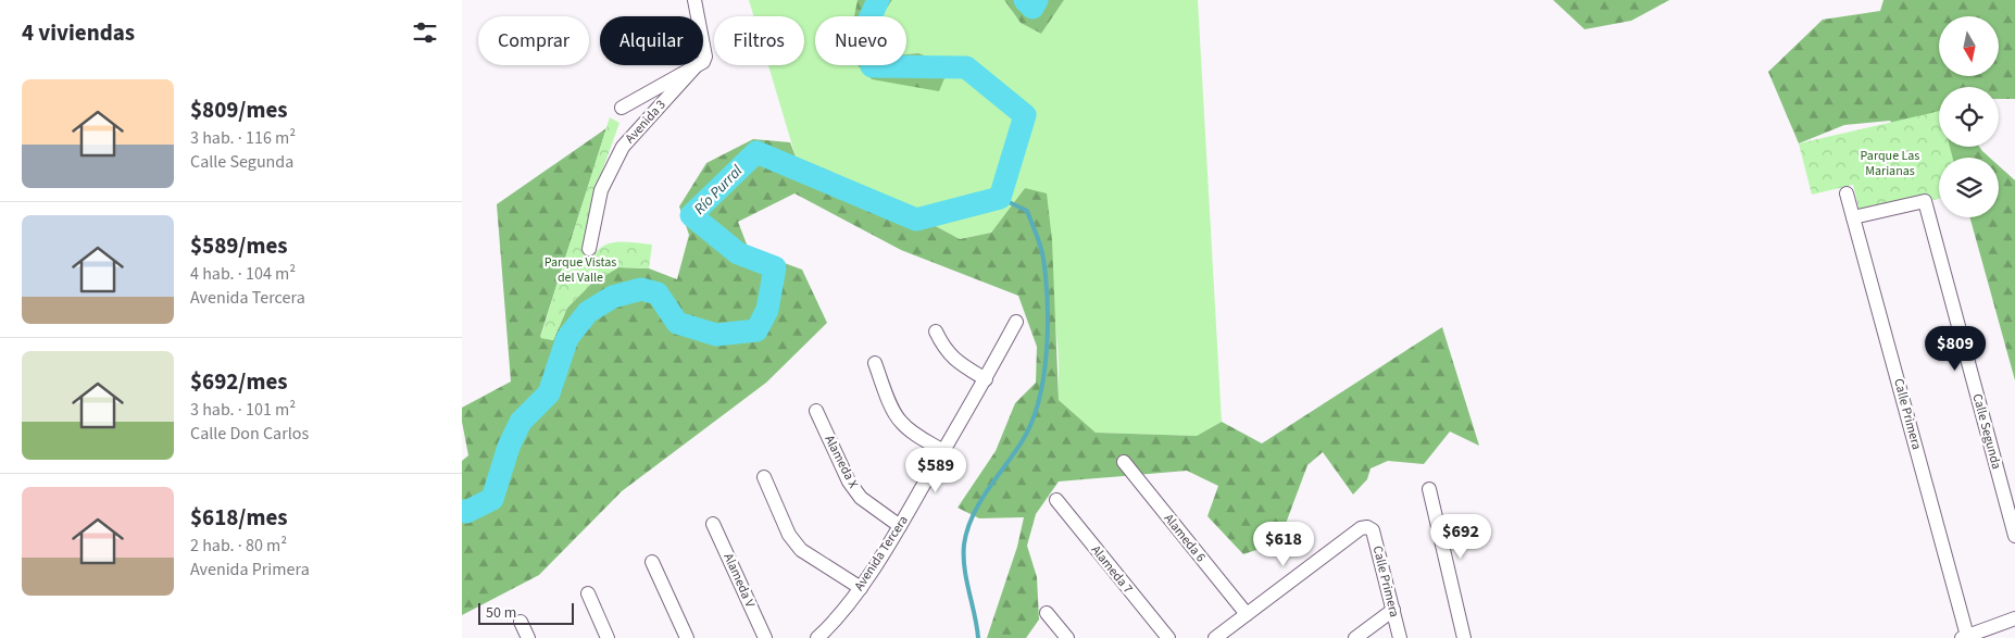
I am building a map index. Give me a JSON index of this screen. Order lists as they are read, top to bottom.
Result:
{
  "streets": {
    "street": [
      "Avenida 3",
      "Calle Primera",
      "Calle Segunda",
      "Alameda X",
      "Alameda 6",
      "Avenida Tercera",
      "Alameda 7",
      "Alameda V"
    ]
  },
  "crossings": [
    ["Calle Primera", "Calle Segunda"],
    ["Calle Primera", "Alameda 6"],
    ["Alameda X", "Avenida Tercera"]
  ],
  "water": ["Río Purral"],
  "parks": ["Parque Las Marianas", "Parque Vistas del Valle"],
  "scale_bar": "50 m",
  "north": "bottom",
  "page": {
    "heading": "4 viviendas",
    "chip": [
      "Comprar",
      "Alquilar",
      "Filtros",
      "Nuevo"
    ],
    "list": [
      {
        "name": "$809/mes",
        "note": "3 hab. · 116 m² · Calle Segunda"
      },
      {
        "name": "$589/mes",
        "note": "4 hab. · 104 m² · Avenida Tercera"
      },
      {
        "name": "$692/mes",
        "note": "3 hab. · 101 m² · Calle Don Carlos"
      },
      {
        "name": "$618/mes",
        "note": "2 hab. · 80 m² · Avenida Primera"
      }
    ],
    "price": [
      "$809",
      "$589",
      "$692",
      "$618"
    ],
    "scale": "50 m"
  }
}
